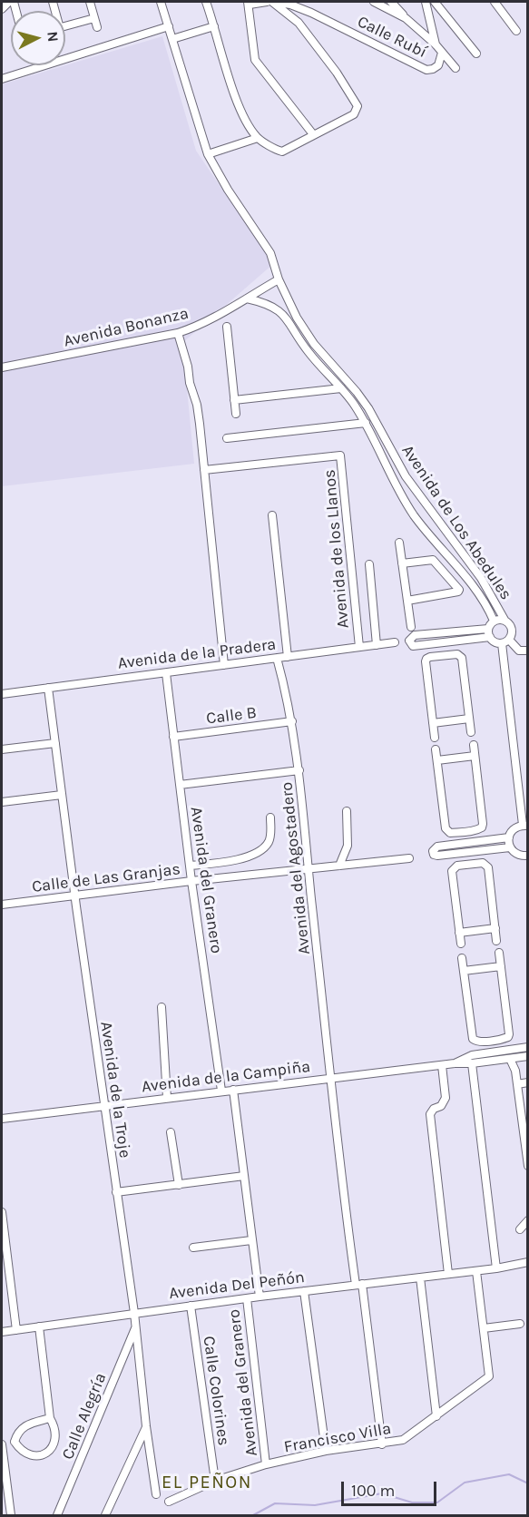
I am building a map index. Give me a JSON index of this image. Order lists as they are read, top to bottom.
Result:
{
  "streets": {
    "street": [
      "Calle Rubí",
      "Avenida Bonanza",
      "Avenida de Los Abedules",
      "Avenida de los Llanos",
      "Avenida de la Pradera",
      "Calle B",
      "Avenida del Agostadero",
      "Calle de Las Granjas",
      "Avenida del Granero",
      "Avenida de la Campiña",
      "Avenida de la Troje",
      "Avenida Del Peñón",
      "Calle Colorines",
      "Calle Alegría",
      "Francisco Villa"
    ]
  },
  "crossings": [
    ["Avenida Bonanza", "Avenida de Los Abedules"],
    ["Avenida de los Llanos", "Avenida de la Pradera"],
    ["Avenida de la Pradera", "Avenida del Agostadero"],
    ["Avenida de la Pradera", "Avenida del Granero"],
    ["Avenida de la Pradera", "Avenida de la Troje"],
    ["Calle B", "Avenida del Agostadero"],
    ["Calle B", "Avenida del Granero"],
    ["Avenida del Agostadero", "Calle de Las Granjas"],
    ["Avenida del Agostadero", "Avenida de la Campiña"],
    ["Calle de Las Granjas", "Avenida del Granero"],
    ["Calle de Las Granjas", "Avenida de la Troje"],
    ["Avenida del Granero", "Avenida de la Campiña"],
    ["Avenida del Granero", "Avenida Del Peñón"],
    ["Avenida del Granero", "Francisco Villa"],
    ["Avenida de la Campiña", "Avenida de la Troje"],
    ["Avenida de la Troje", "Avenida Del Peñón"],
    ["Avenida de la Troje", "Calle Alegría"],
    ["Avenida Del Peñón", "Calle Colorines"],
    ["Avenida Del Peñón", "Calle Alegría"],
    ["Avenida Del Peñón", "Francisco Villa"],
    ["Calle Colorines", "Francisco Villa"]
  ],
  "districts": ["EL PEÑON"],
  "scale_bar": "100 m",
  "north": "right"
}
